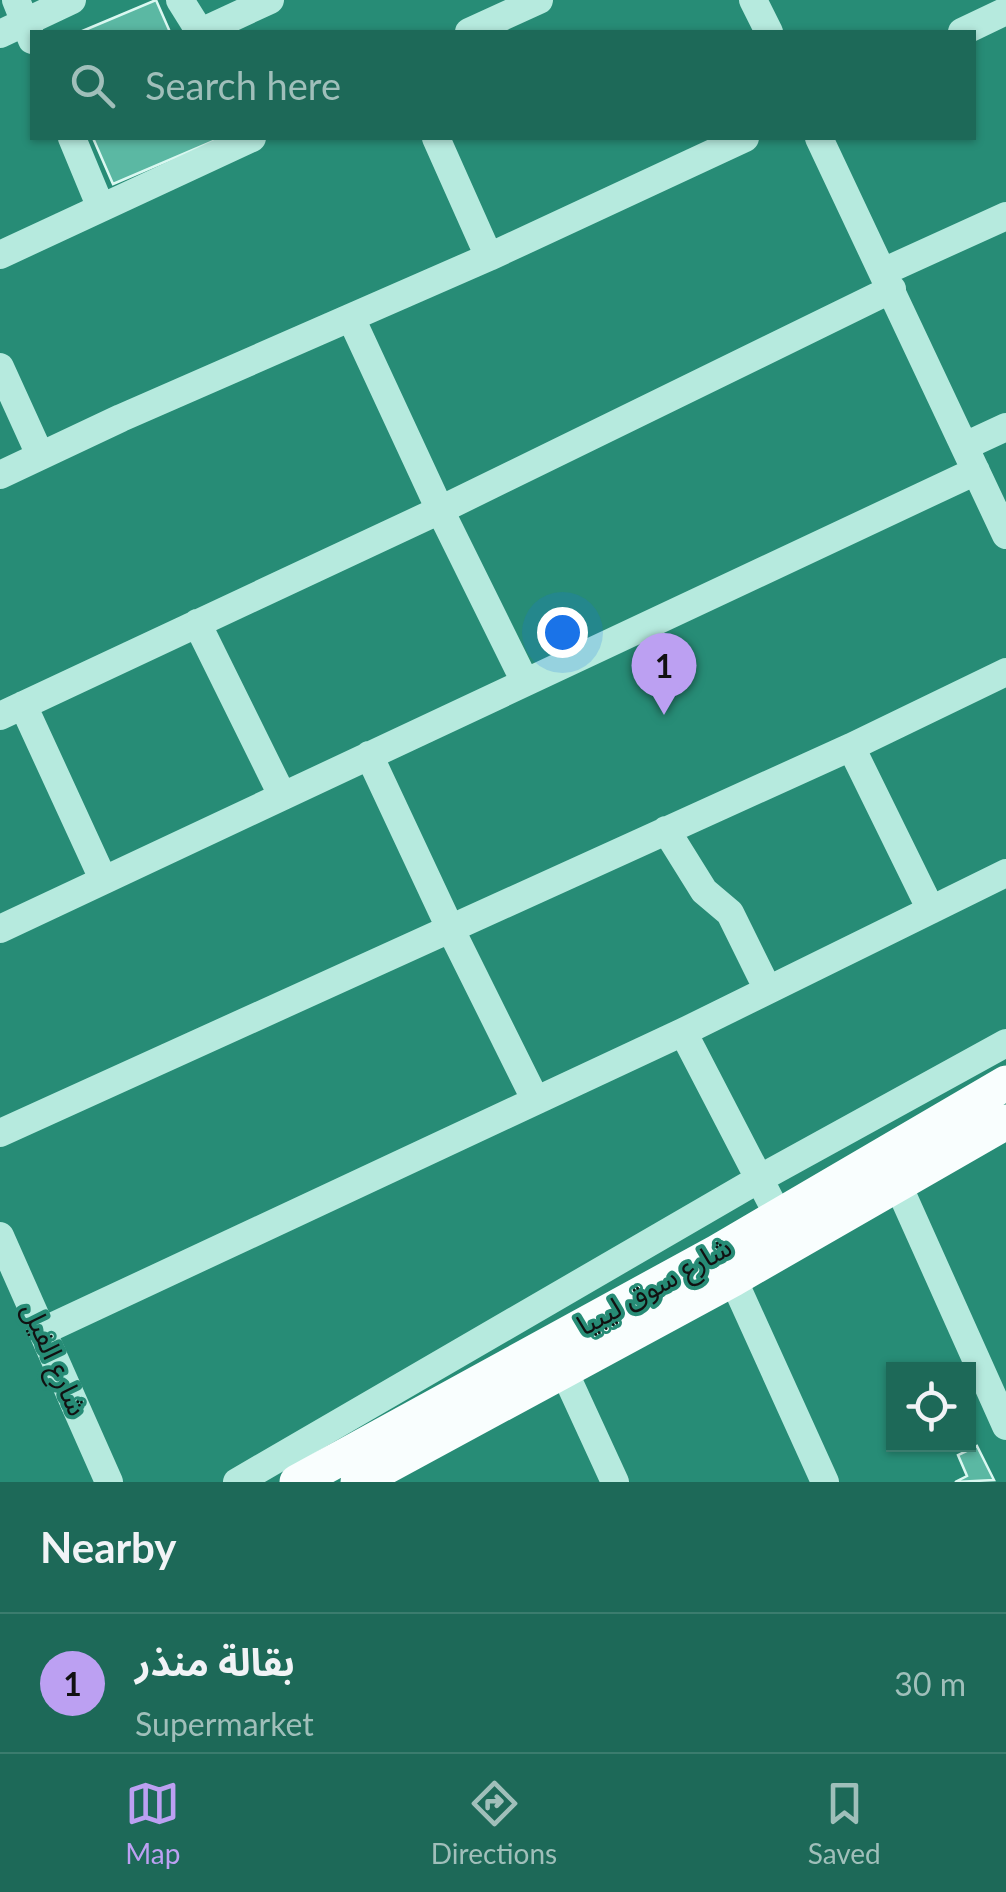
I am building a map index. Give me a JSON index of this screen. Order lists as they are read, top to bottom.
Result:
{
  "streets": {
    "main road": ["شارع سوق ليبيا"],
    "street": ["شارع الفيل"]
  },
  "page": {
    "search": "Search here",
    "pins": "1",
    "heading": "Nearby",
    "list": [
      {
        "mark": "1",
        "name": "بقالة منذر",
        "note": "Supermarket",
        "value": "30 m"
      }
    ],
    "nav": ["Map", "Directions", "Saved"]
  }
}
